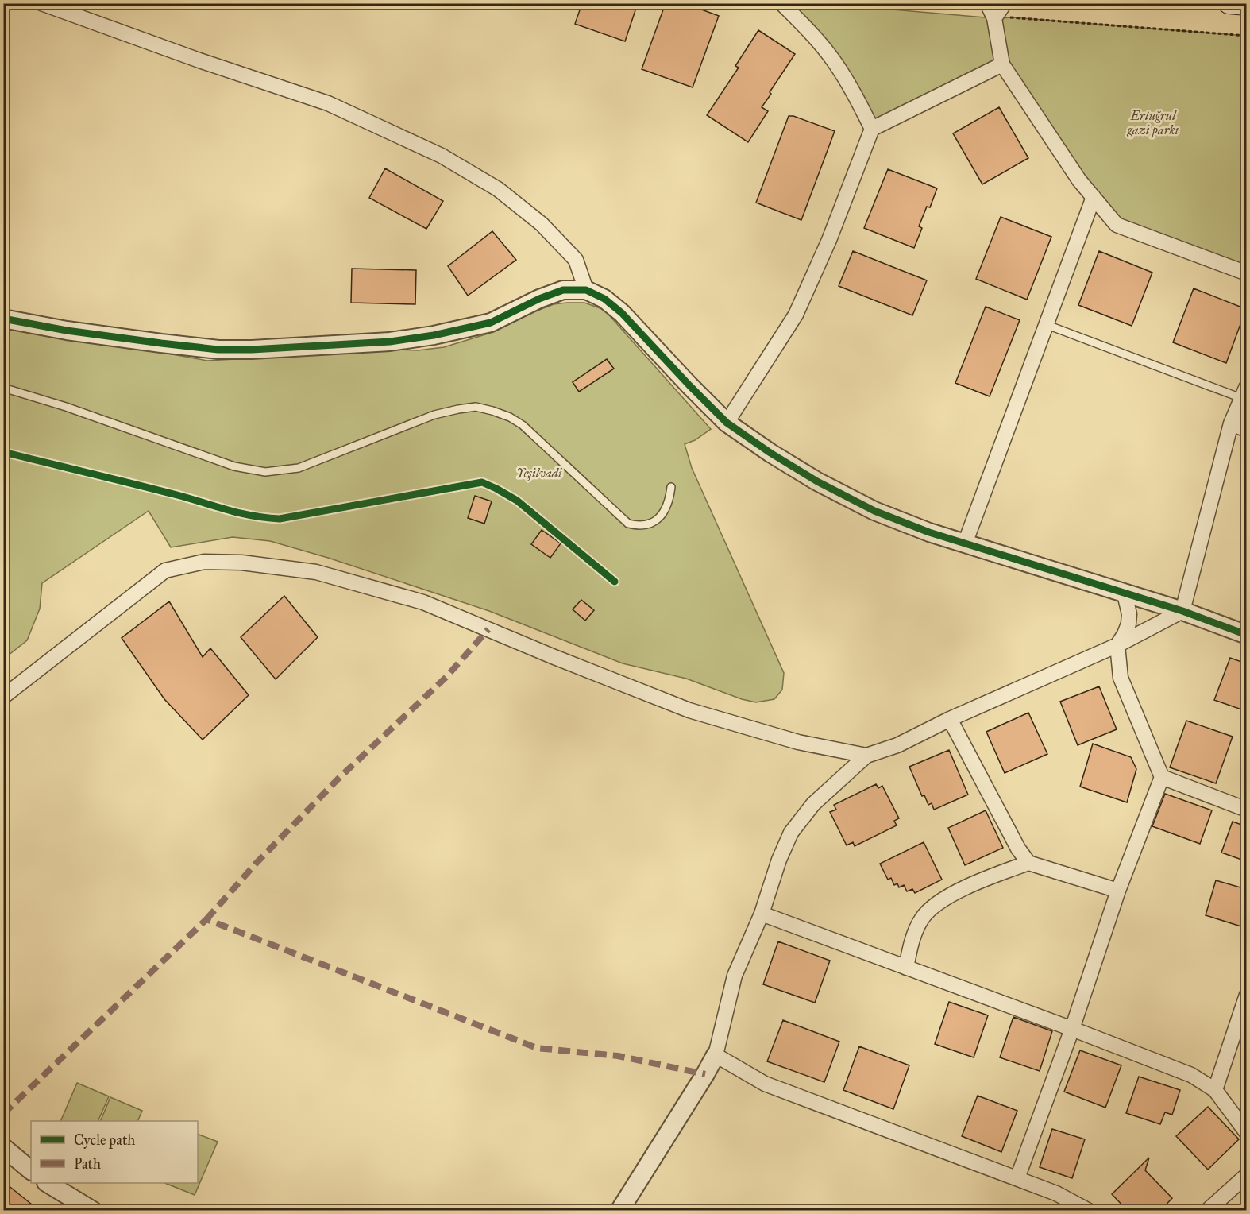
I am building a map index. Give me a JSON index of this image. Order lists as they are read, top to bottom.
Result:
{
  "parks": ["Ertuğrul gazi parkı", "Yeşilvadi"],
  "legend": ["Cycle path", "Path"]
}
